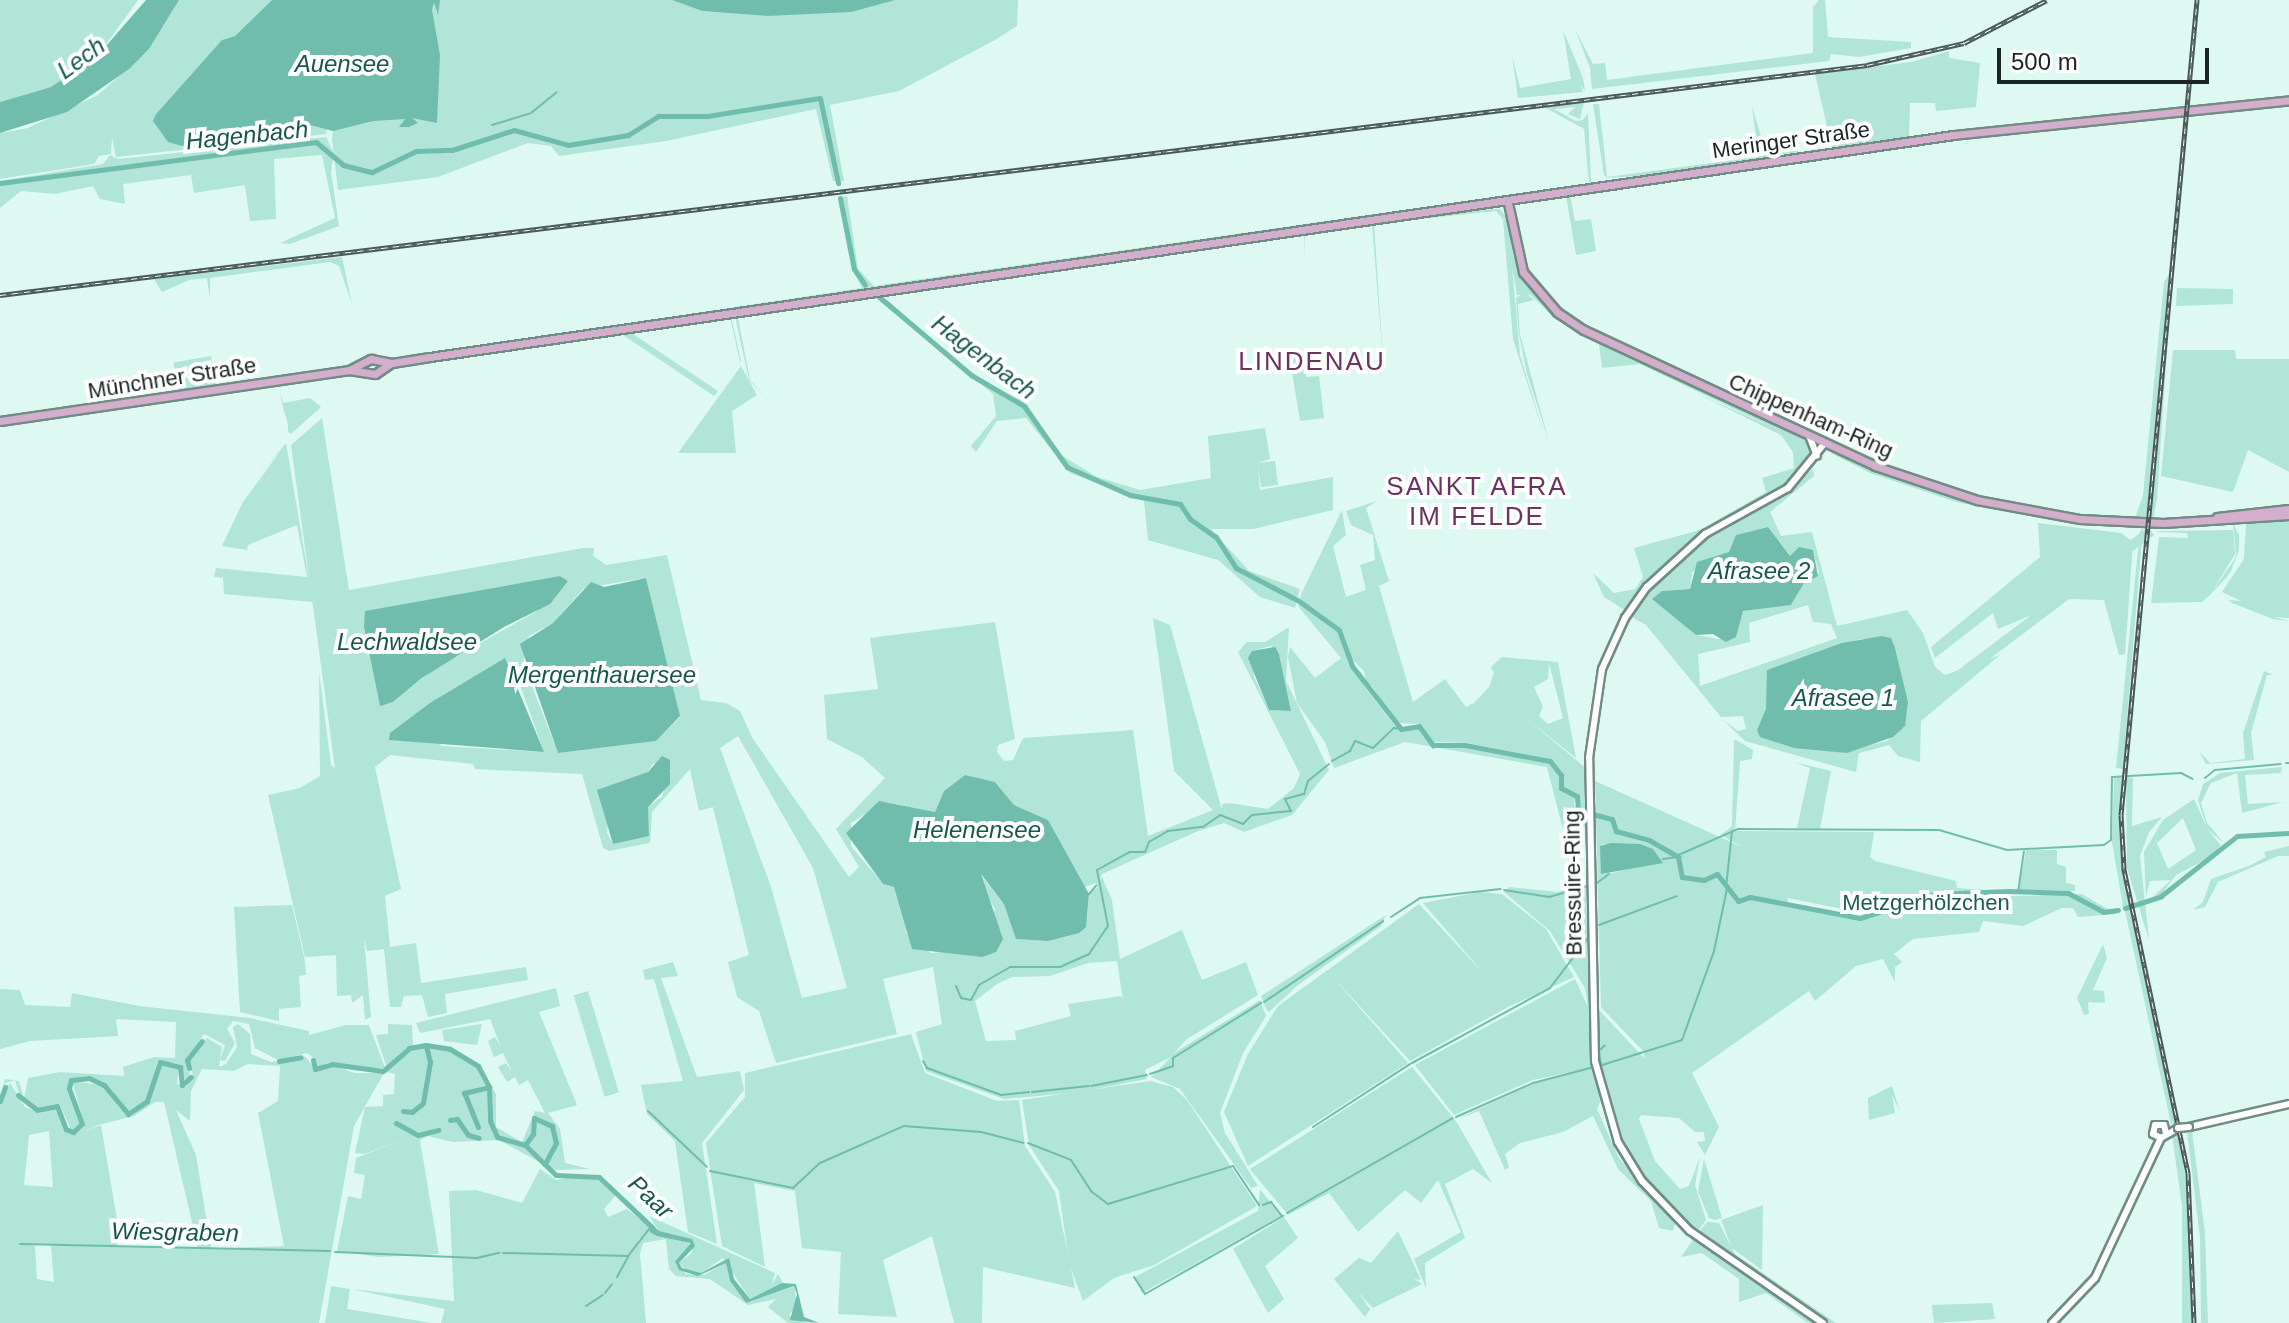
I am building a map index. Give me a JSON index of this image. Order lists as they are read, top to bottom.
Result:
{
  "streets": {
    "main road": [
      "Meringer Straße",
      "Münchner Straße",
      "Chippenham-Ring",
      "Bressuire-Ring"
    ]
  },
  "crossings": [
    ["Meringer Straße", "Chippenham-Ring"],
    ["Chippenham-Ring", "Bressuire-Ring"]
  ],
  "districts": ["LINDENAU", "SANKT AFRA IM FELDE"],
  "water": [
    "Lech",
    "Auensee",
    "Hagenbach",
    "Afrasee 2",
    "Lechwaldsee",
    "Mergenthauersee",
    "Afrasee 1",
    "Helenensee",
    "Paar",
    "Wiesgraben"
  ],
  "parks": ["Metzgerhölzchen"],
  "scale_bar": "500 m"
}
